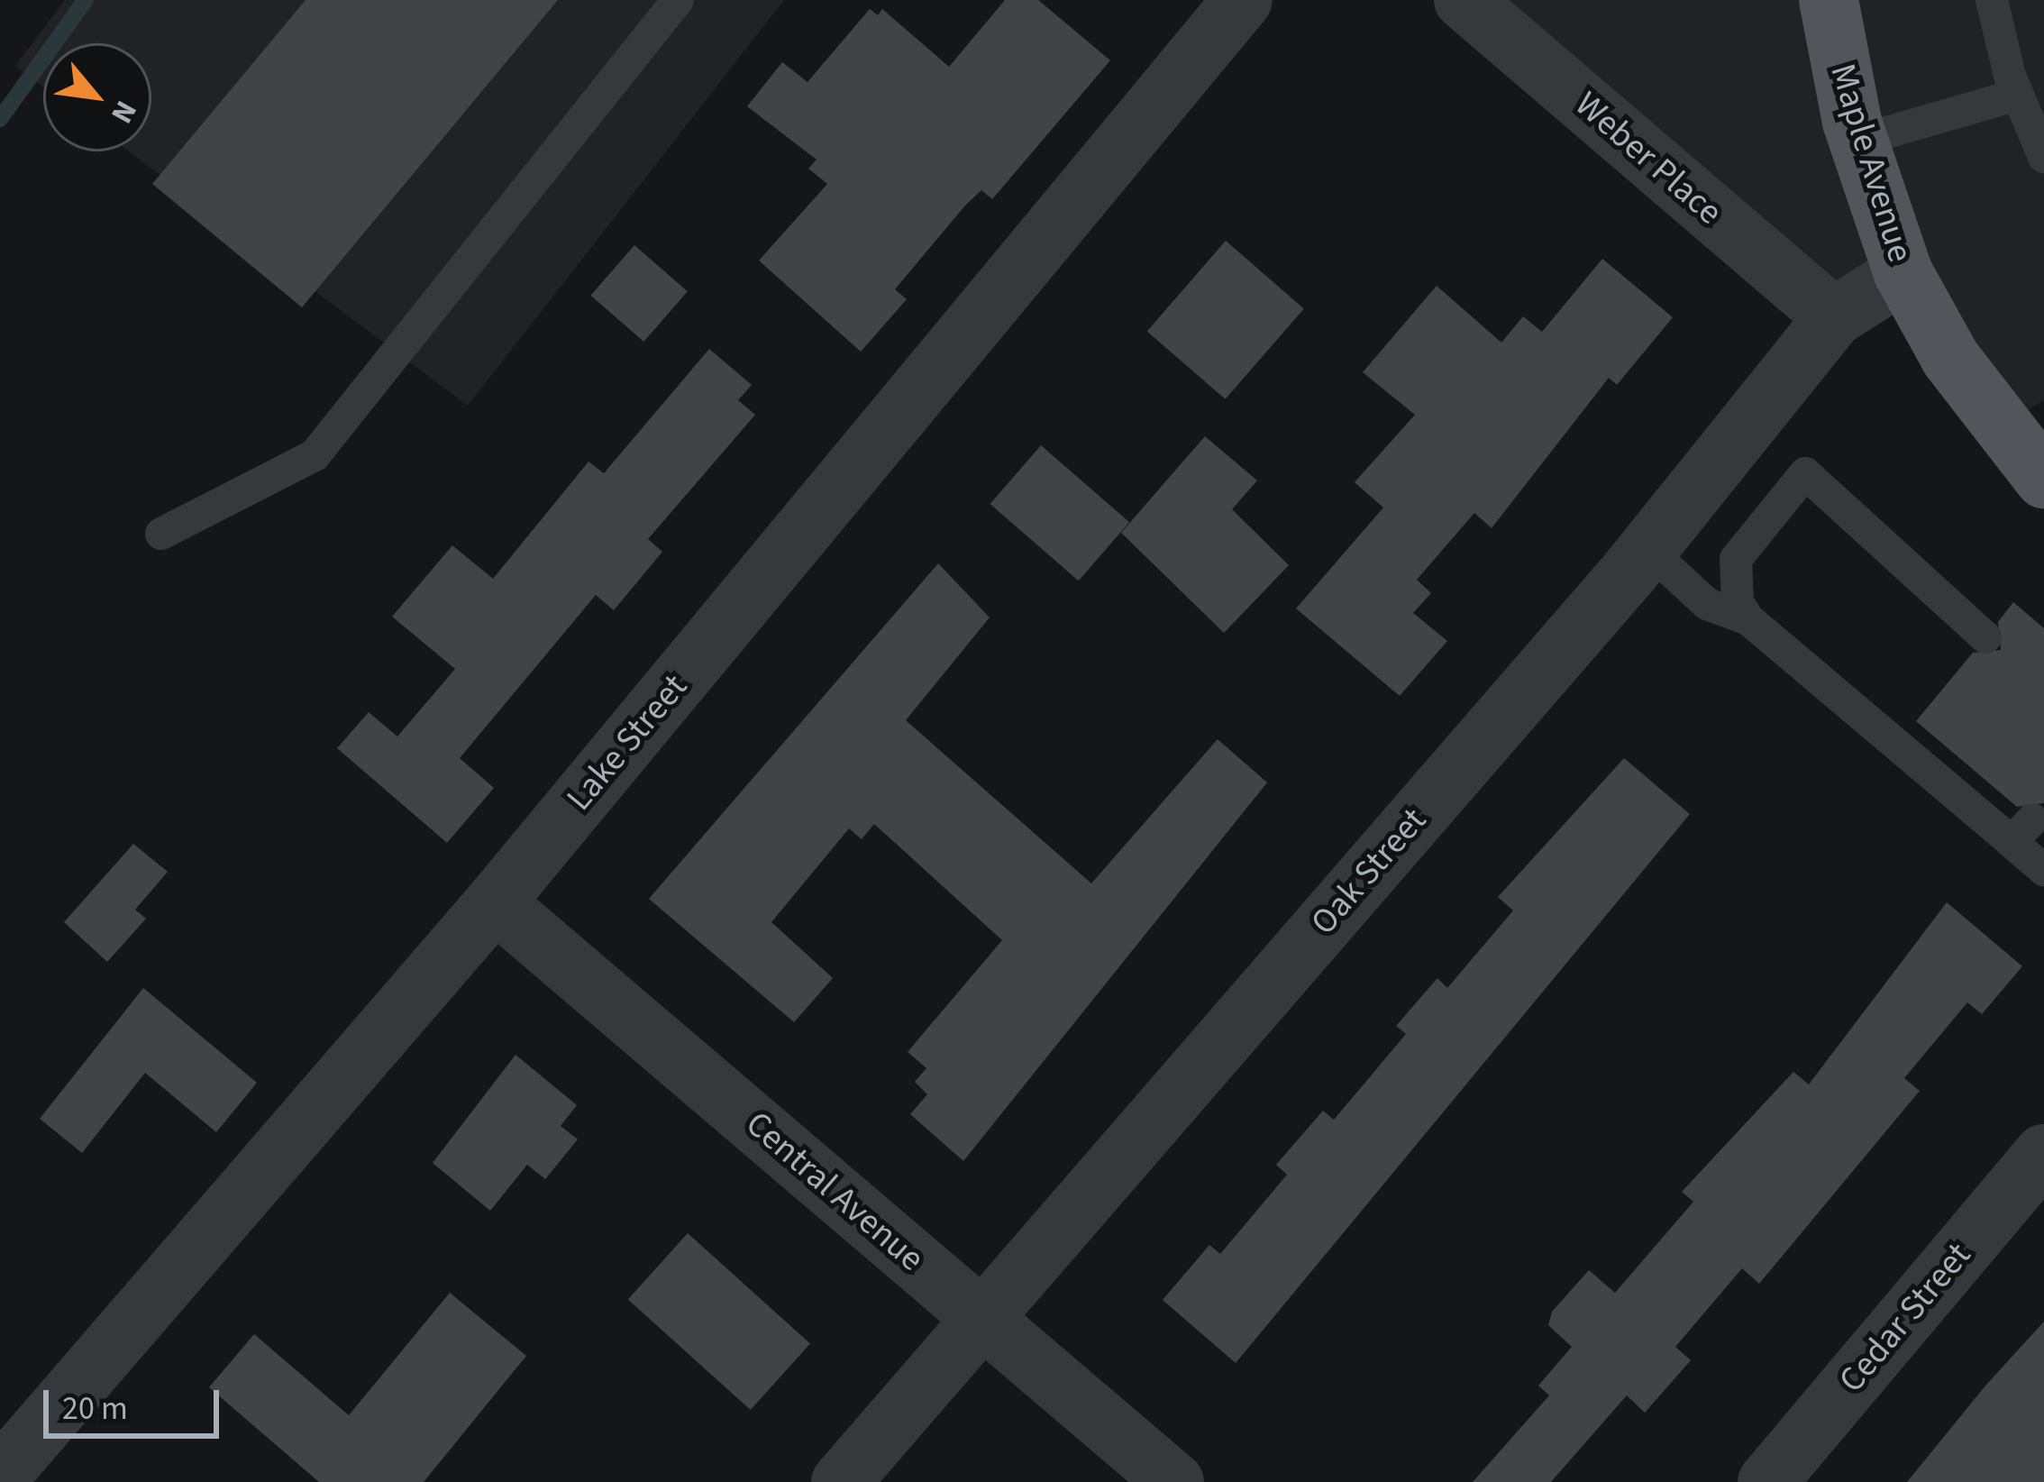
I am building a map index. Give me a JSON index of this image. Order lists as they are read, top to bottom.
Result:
{
  "streets": {
    "main road": ["Maple Avenue"],
    "street": [
      "Weber Place",
      "Lake Street",
      "Oak Street",
      "Central Avenue",
      "Cedar Street"
    ]
  },
  "crossings": [
    ["Weber Place", "Oak Street"],
    ["Maple Avenue", "Oak Street"],
    ["Lake Street", "Central Avenue"],
    ["Oak Street", "Central Avenue"]
  ],
  "scale_bar": "20 m",
  "north": "bottom right"
}
